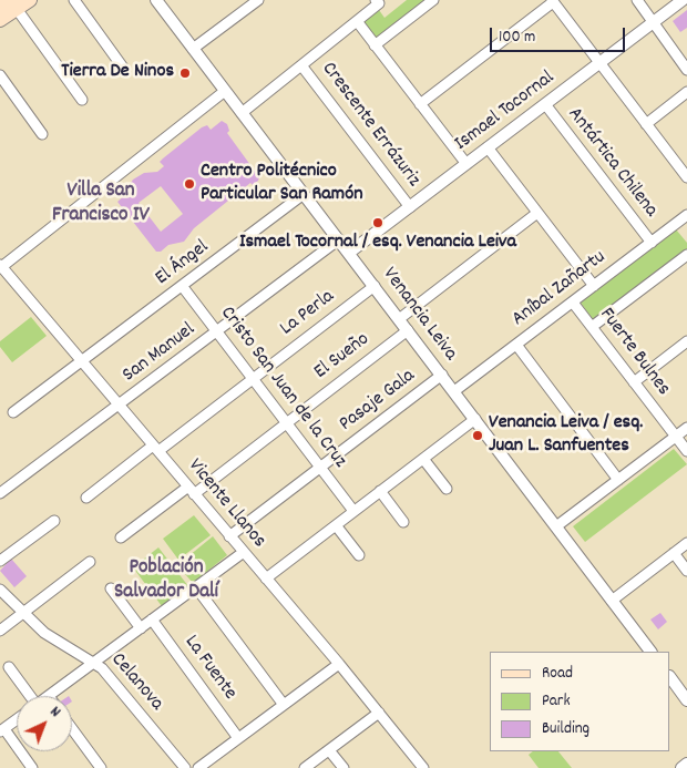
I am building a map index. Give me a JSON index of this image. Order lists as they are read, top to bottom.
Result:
{
  "streets": {
    "street": [
      "Ismael Tocornal",
      "Crescente Errázuriz",
      "Antártica Chilena",
      "El Ángel",
      "Aníbal Zañartu",
      "La Perla",
      "Venancia Leiva",
      "Fuerte Bulnes",
      "San Manuel",
      "El Sueño",
      "Cristo San Juan de la Cruz",
      "Pasaje Gala",
      "Vicente Llanos",
      "La Fuente",
      "Celanova"
    ]
  },
  "crossings": [
    ["Ismael Tocornal", "Crescente Errázuriz"],
    ["Ismael Tocornal", "Antártica Chilena"],
    ["Ismael Tocornal", "Venancia Leiva"],
    ["Ismael Tocornal", "Fuerte Bulnes"],
    ["Antártica Chilena", "Aníbal Zañartu"],
    ["El Ángel", "Venancia Leiva"],
    ["El Ángel", "Cristo San Juan de la Cruz"],
    ["El Ángel", "Vicente Llanos"],
    ["Aníbal Zañartu", "Venancia Leiva"],
    ["Aníbal Zañartu", "Fuerte Bulnes"],
    ["La Perla", "Venancia Leiva"],
    ["La Perla", "Cristo San Juan de la Cruz"],
    ["La Perla", "Vicente Llanos"],
    ["Venancia Leiva", "San Manuel"],
    ["Venancia Leiva", "El Sueño"],
    ["Venancia Leiva", "Pasaje Gala"],
    ["San Manuel", "Cristo San Juan de la Cruz"],
    ["San Manuel", "Vicente Llanos"],
    ["El Sueño", "Cristo San Juan de la Cruz"],
    ["El Sueño", "Vicente Llanos"],
    ["Cristo San Juan de la Cruz", "Pasaje Gala"],
    ["Pasaje Gala", "Vicente Llanos"]
  ],
  "districts": ["Villa San Francisco IV", "Población Salvador Dalí"],
  "places": [
    "Tierra De Ninos",
    "Centro Politécnico Particular San Ramón",
    "Ismael Tocornal / esq. Venancia Leiva",
    "Venancia Leiva / esq. Juan L. Sanfuentes"
  ],
  "legend": ["Road", "Park", "Building"],
  "scale_bar": "100 m",
  "north": "top right"
}
